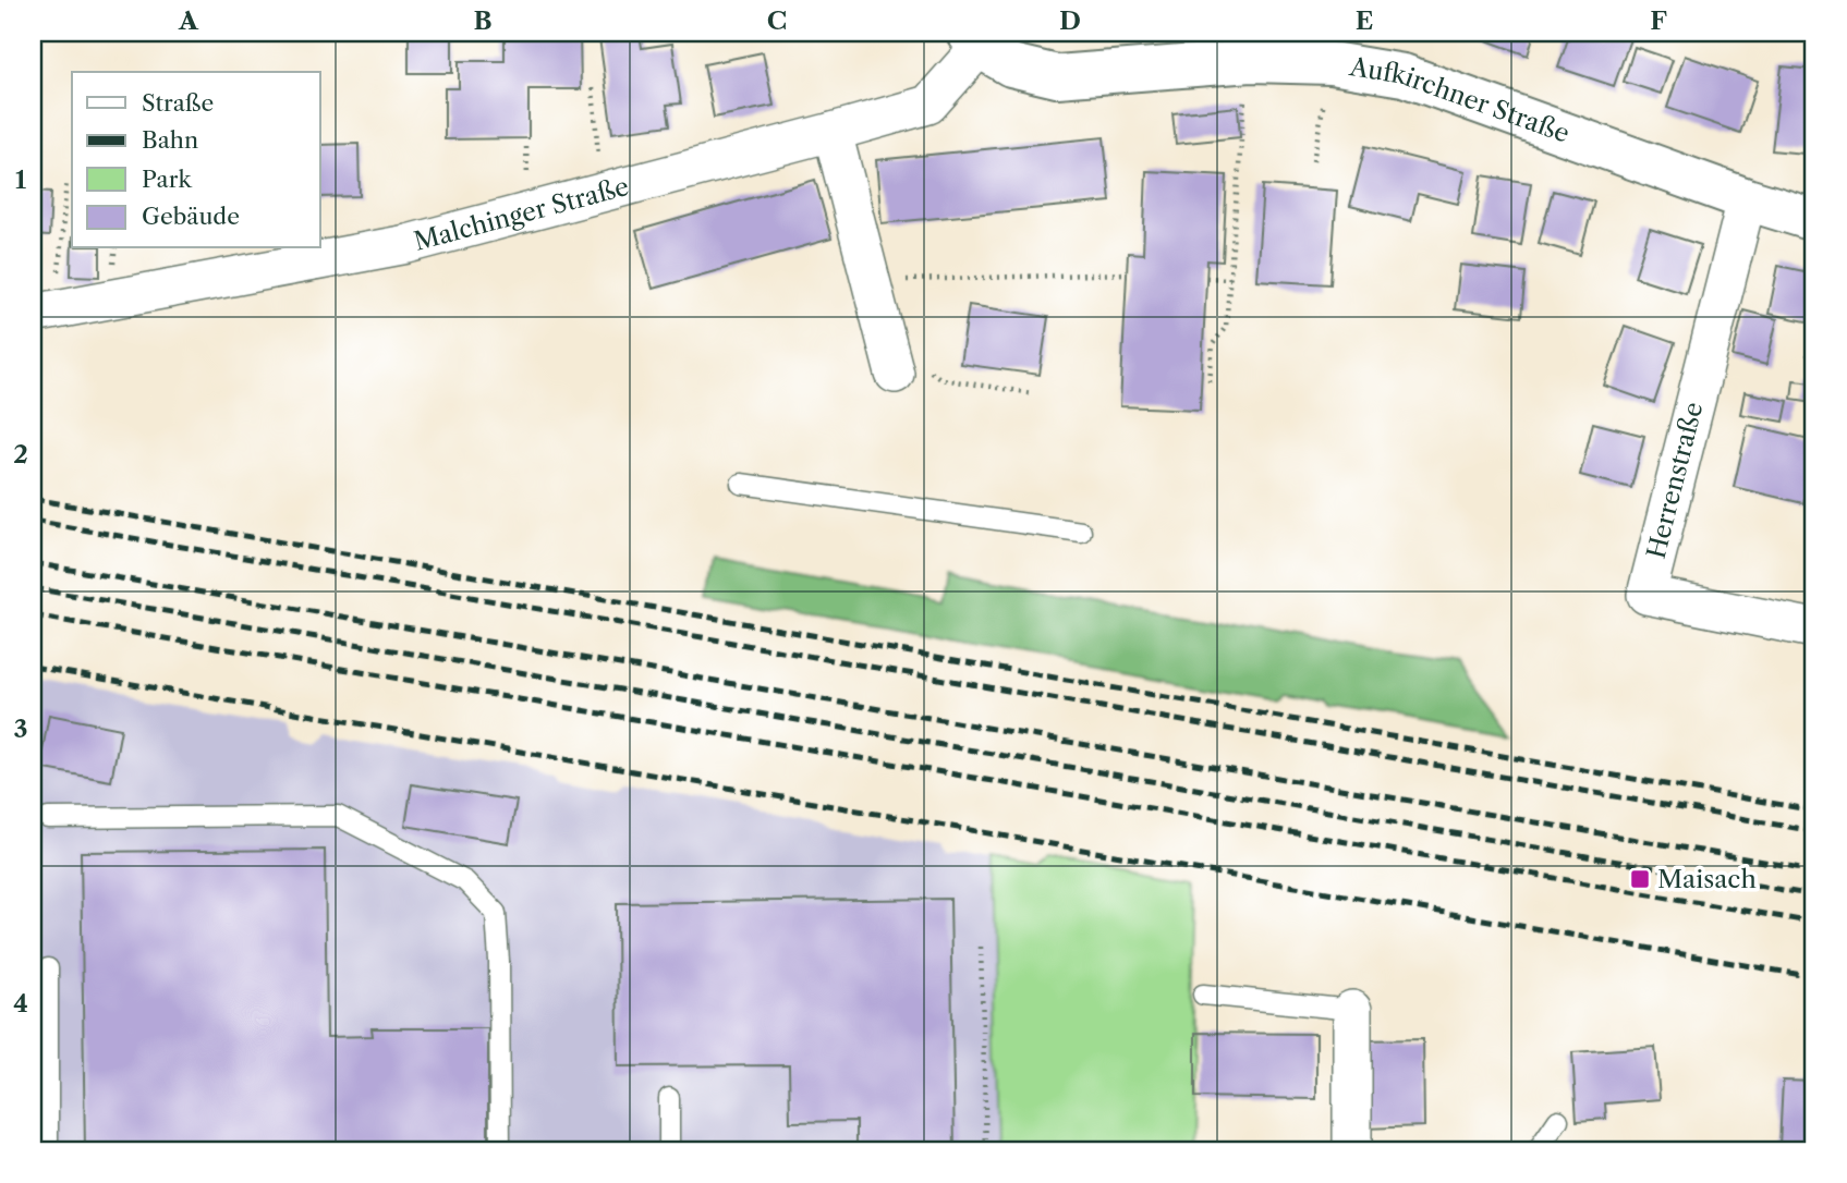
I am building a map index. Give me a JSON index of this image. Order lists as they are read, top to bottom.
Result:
{
  "streets": {
    "street": ["Aufkirchner Straße", "Malchinger Straße", "Herrenstraße"]
  },
  "crossings": [
    ["Aufkirchner Straße", "Malchinger Straße"],
    ["Aufkirchner Straße", "Herrenstraße"]
  ],
  "places": {
    "transit": ["Maisach"]
  },
  "legend": [
    "Straße",
    "Bahn",
    "Park",
    "Gebäude"
  ],
  "grid": {
    "columns": [
      "A",
      "B",
      "C",
      "D",
      "E",
      "F"
    ],
    "rows": [
      "1",
      "2",
      "3",
      "4"
    ]
  }
}
